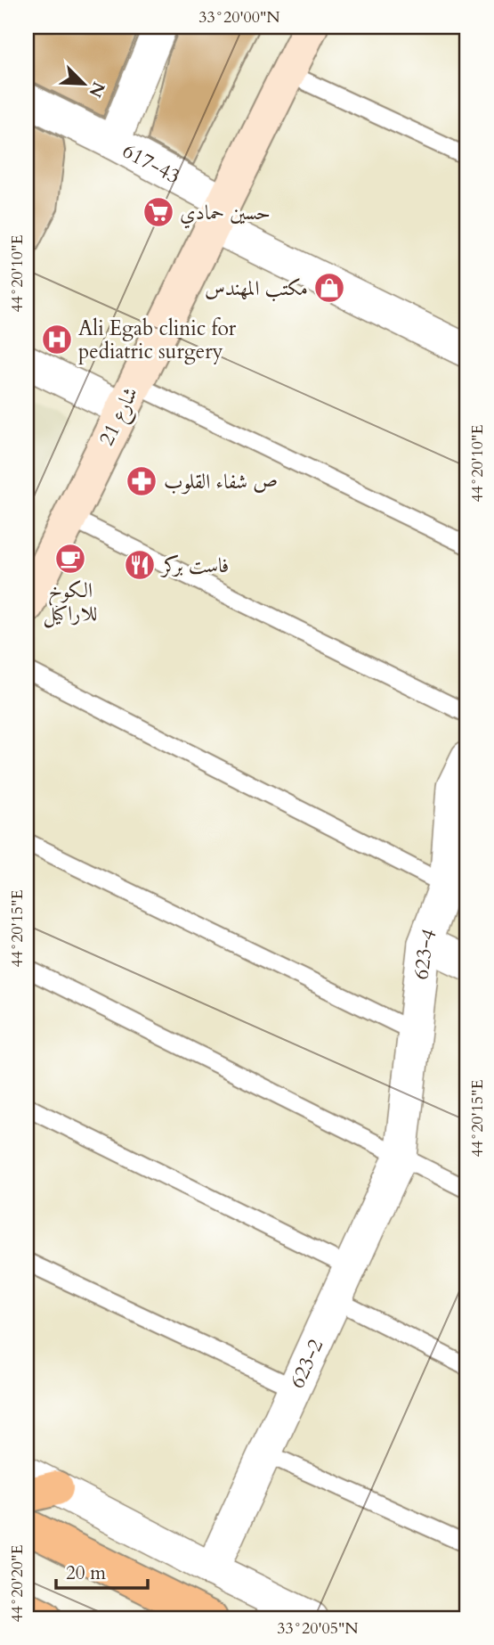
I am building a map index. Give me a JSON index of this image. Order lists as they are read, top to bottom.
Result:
{
  "streets": {
    "street": [
      "617-43",
      "شارع 21",
      "623-4",
      "623-2"
    ]
  },
  "crossings": [
    ["617-43", "شارع 21"],
    ["623-4", "623-2"]
  ],
  "places": {
    "supermarket": ["حسين حمادي"],
    "shop": ["مكتب المهندس"],
    "hospital": ["Ali Egab clinic for pediatric surgery"],
    "pharmacy": ["ص شفاء القلوب"],
    "cafe": ["الكوخ للاراكيل"],
    "restaurant": ["فاست بركر"]
  },
  "scale_bar": "20 m",
  "north": "bottom right",
  "coordinates": [
    "33°20'00\"N",
    "44°20'10\"E",
    "44°20'15\"E",
    "44°20'20\"E",
    "33°20'05\"N"
  ]
}
